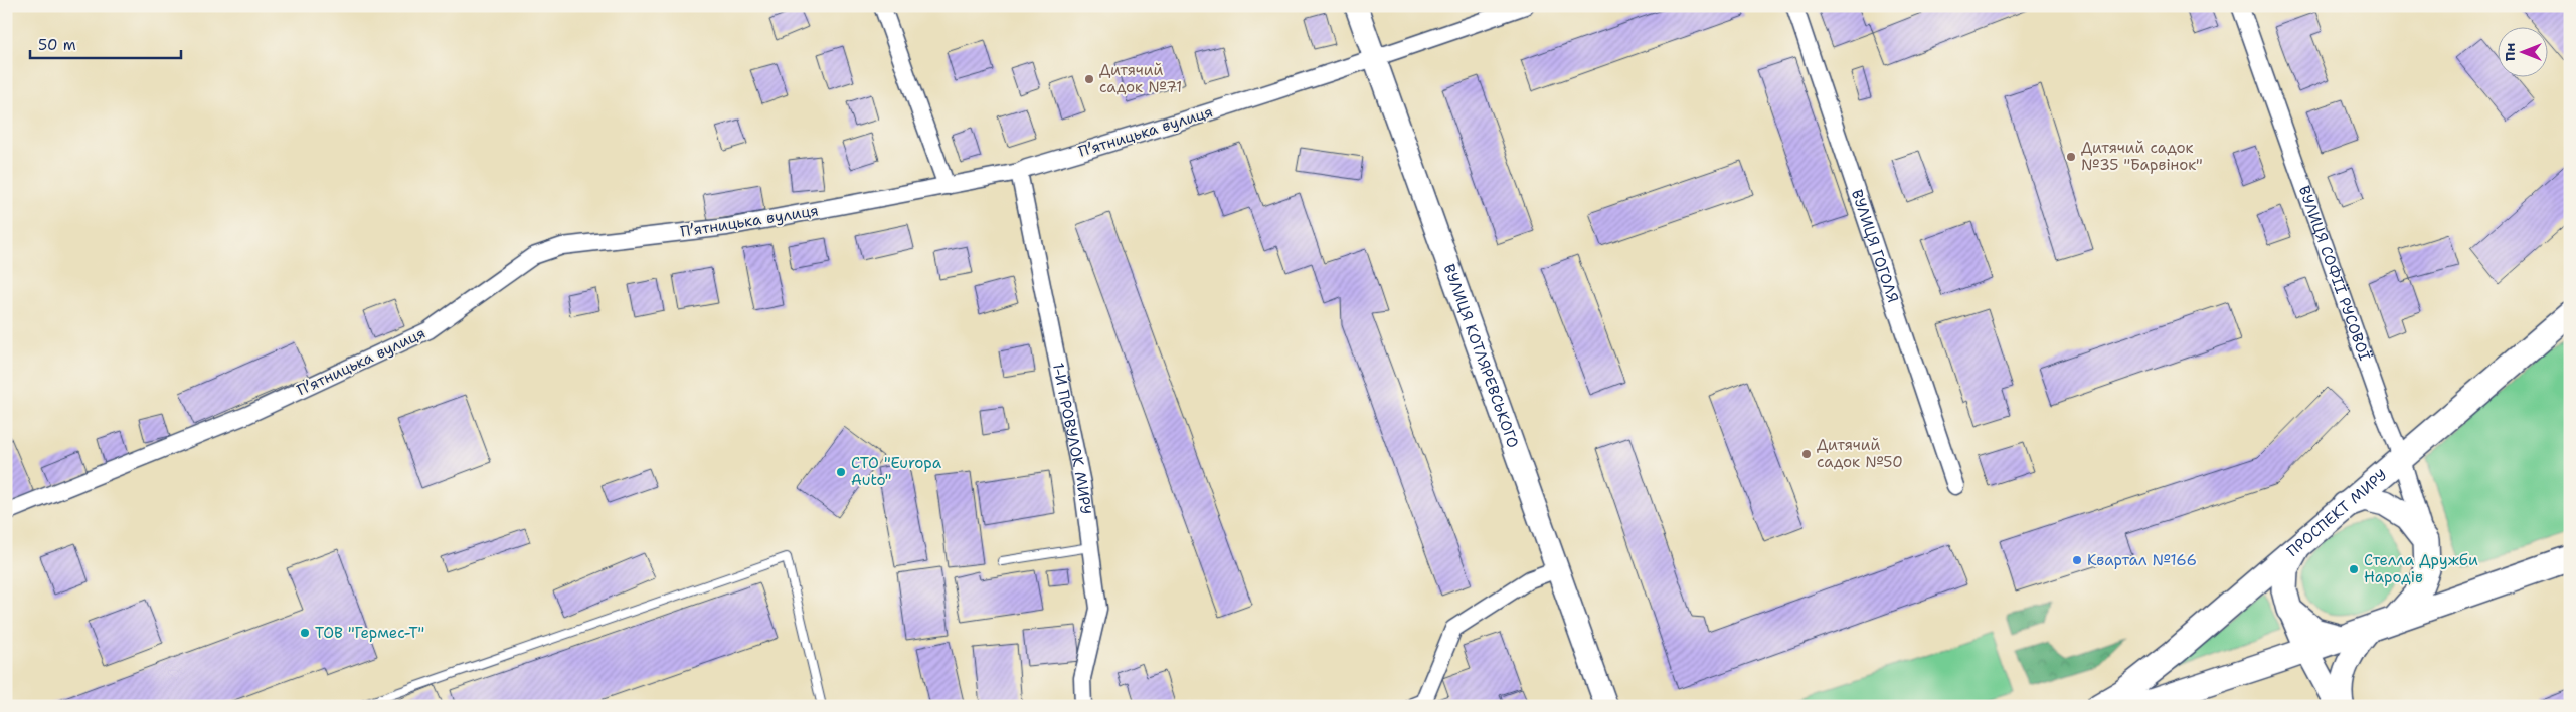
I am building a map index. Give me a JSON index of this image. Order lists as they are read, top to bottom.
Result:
{
  "streets": {
    "main road": ["ПРОСПЕКТ МИРУ"],
    "street": [
      "Пʼятницька вулиця",
      "ВУЛИЦЯ ГОГОЛЯ",
      "ВУЛИЦЯ СОФІЇ РУСОВОЇ",
      "ВУЛИЦЯ КОТЛЯРЕВСЬКОГО",
      "1-Й ПРОВУЛОК МИРУ"
    ]
  },
  "crossings": [
    ["Пʼятницька вулиця", "ВУЛИЦЯ КОТЛЯРЕВСЬКОГО"],
    ["Пʼятницька вулиця", "1-Й ПРОВУЛОК МИРУ"],
    ["ВУЛИЦЯ СОФІЇ РУСОВОЇ", "ПРОСПЕКТ МИРУ"]
  ],
  "places": [
    "Дитячий садок №71",
    "Дитячий садок №35 \"Барвінок\"",
    "Дитячий садок №50",
    "СТО \"Europa Auto\"",
    "Квартал №166",
    "Стелла Дружби Народiв",
    "ТОВ \"Гермес-Т\""
  ],
  "scale_bar": "50 m",
  "north": "left"
}
